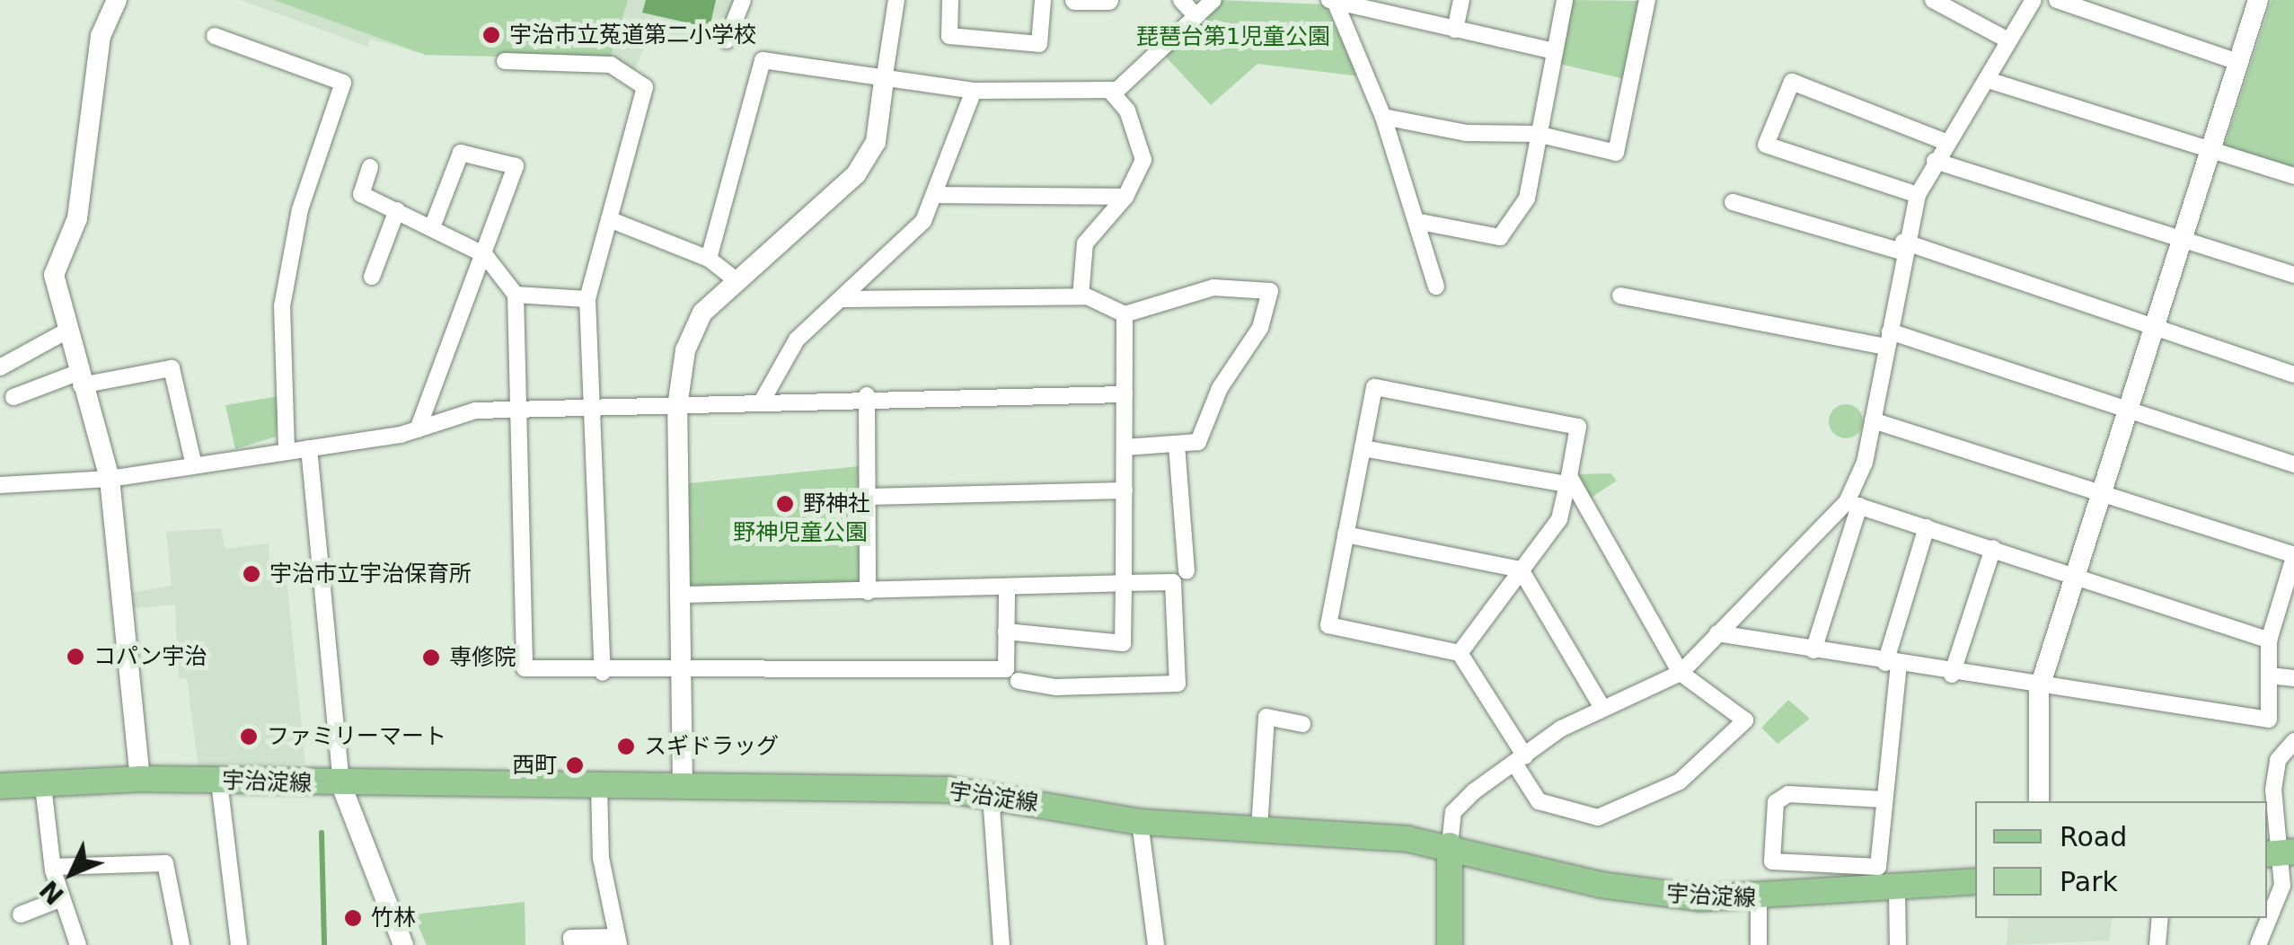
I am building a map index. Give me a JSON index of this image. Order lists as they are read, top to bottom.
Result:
{
  "streets": {
    "main road": ["宇治淀線"]
  },
  "parks": ["琵琶台第1児童公園", "野神児童公園"],
  "places": [
    "宇治市立菟道第二小学校",
    "野神社",
    "宇治市立宇治保育所",
    "コパン宇治",
    "専修院",
    "ファミリーマート",
    "スギドラッグ",
    "西町",
    "竹林"
  ],
  "legend": ["Road", "Park"],
  "north": "bottom left"
}
